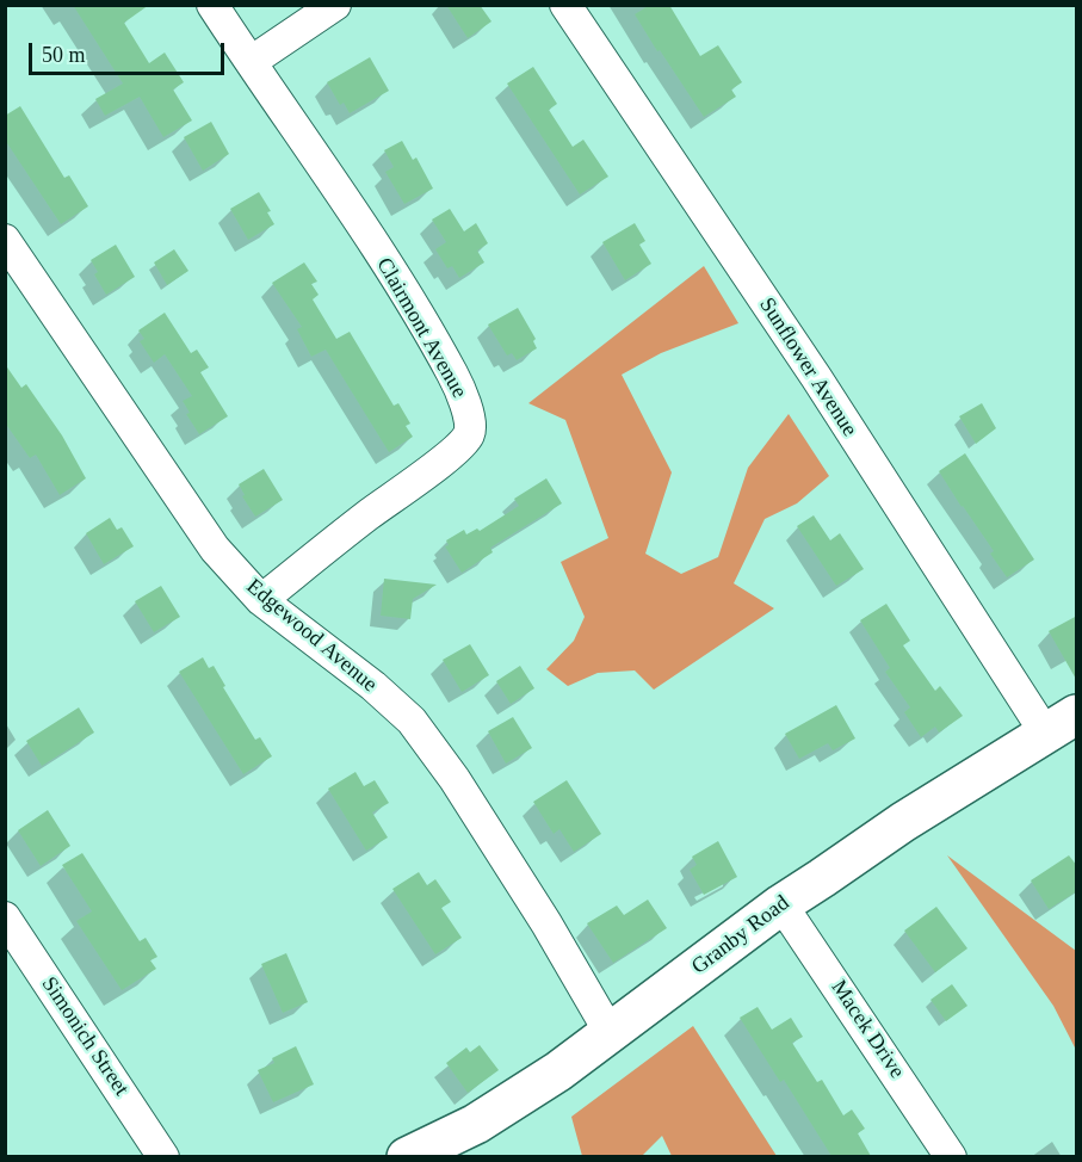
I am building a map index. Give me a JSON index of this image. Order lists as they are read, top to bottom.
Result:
{
  "streets": {
    "main road": ["Granby Road"],
    "street": [
      "Clairmont Avenue",
      "Sunflower Avenue",
      "Edgewood Avenue",
      "Macek Drive",
      "Simonich Street"
    ]
  },
  "crossings": [
    ["Clairmont Avenue", "Edgewood Avenue"],
    ["Sunflower Avenue", "Granby Road"],
    ["Edgewood Avenue", "Granby Road"],
    ["Granby Road", "Macek Drive"]
  ],
  "scale_bar": "50 m"
}
